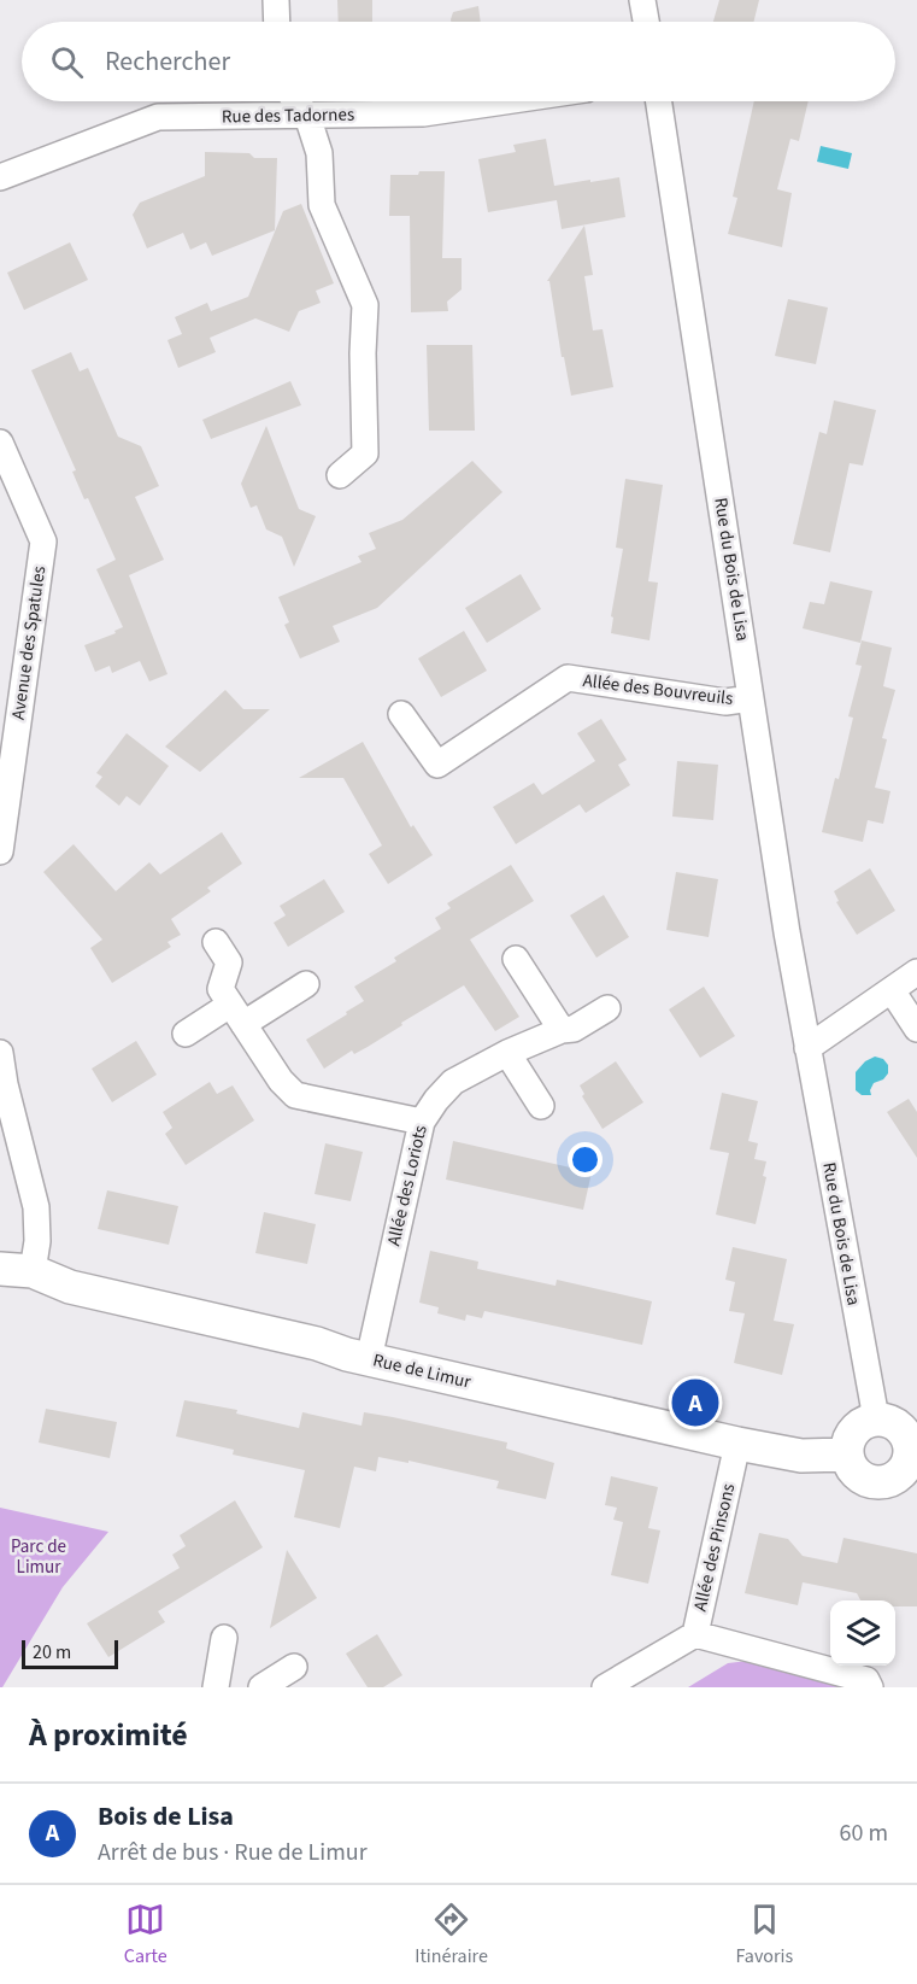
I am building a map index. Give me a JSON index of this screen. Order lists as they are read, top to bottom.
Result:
{
  "streets": {
    "street": [
      "Rue des Tadornes",
      "Rue du Bois de Lisa",
      "Avenue des Spatules",
      "Allée des Bouvreuils",
      "Allée des Loriots",
      "Rue de Limur",
      "Allée des Pinsons"
    ]
  },
  "crossings": [
    ["Rue du Bois de Lisa", "Allée des Bouvreuils"],
    ["Rue du Bois de Lisa", "Rue de Limur"],
    ["Allée des Loriots", "Rue de Limur"],
    ["Rue de Limur", "Allée des Pinsons"]
  ],
  "parks": ["Parc de Limur"],
  "scale_bar": "20 m",
  "page": {
    "search": "Rechercher",
    "pins": "A",
    "scale": "20 m",
    "heading": "À proximité",
    "list": [
      {
        "mark": "A",
        "name": "Bois de Lisa",
        "note": "Arrêt de bus · Rue de Limur",
        "value": "60 m"
      }
    ],
    "nav": ["Carte", "Itinéraire", "Favoris"]
  }
}
